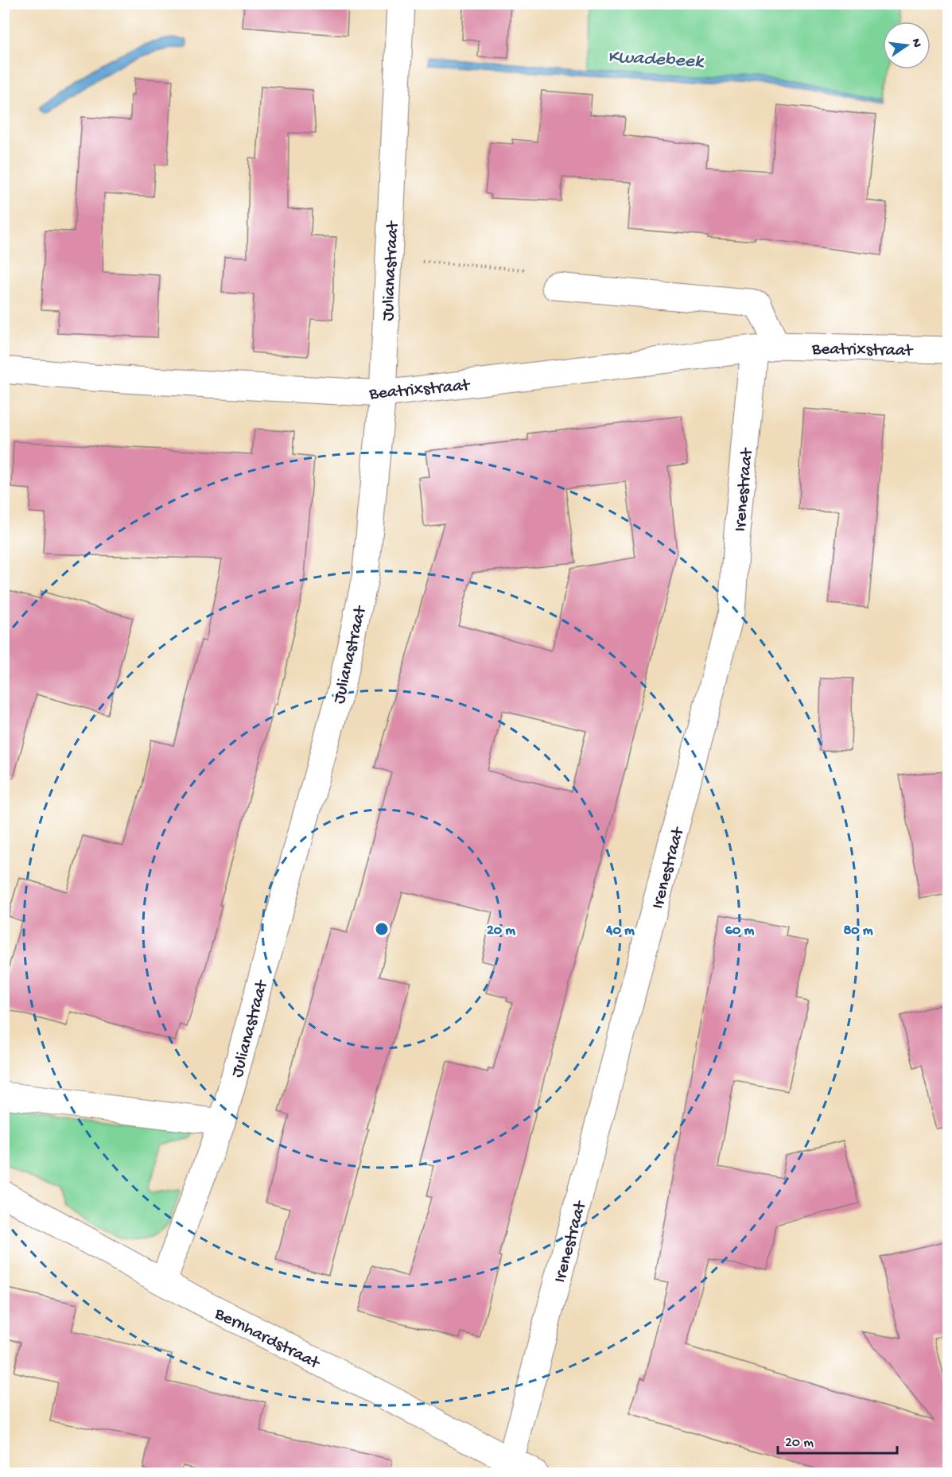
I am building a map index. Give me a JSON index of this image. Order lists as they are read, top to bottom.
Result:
{
  "streets": {
    "street": [
      "Julianastraat",
      "Beatrixstraat",
      "Irenestraat",
      "Bernhardstraat"
    ]
  },
  "crossings": [
    ["Julianastraat", "Beatrixstraat"],
    ["Julianastraat", "Bernhardstraat"],
    ["Beatrixstraat", "Irenestraat"],
    ["Irenestraat", "Bernhardstraat"]
  ],
  "water": ["Kwadebeek"],
  "scale_bar": "20 m",
  "north": "right",
  "rings": [
    "20 m",
    "40 m",
    "60 m",
    "80 m"
  ]
}
